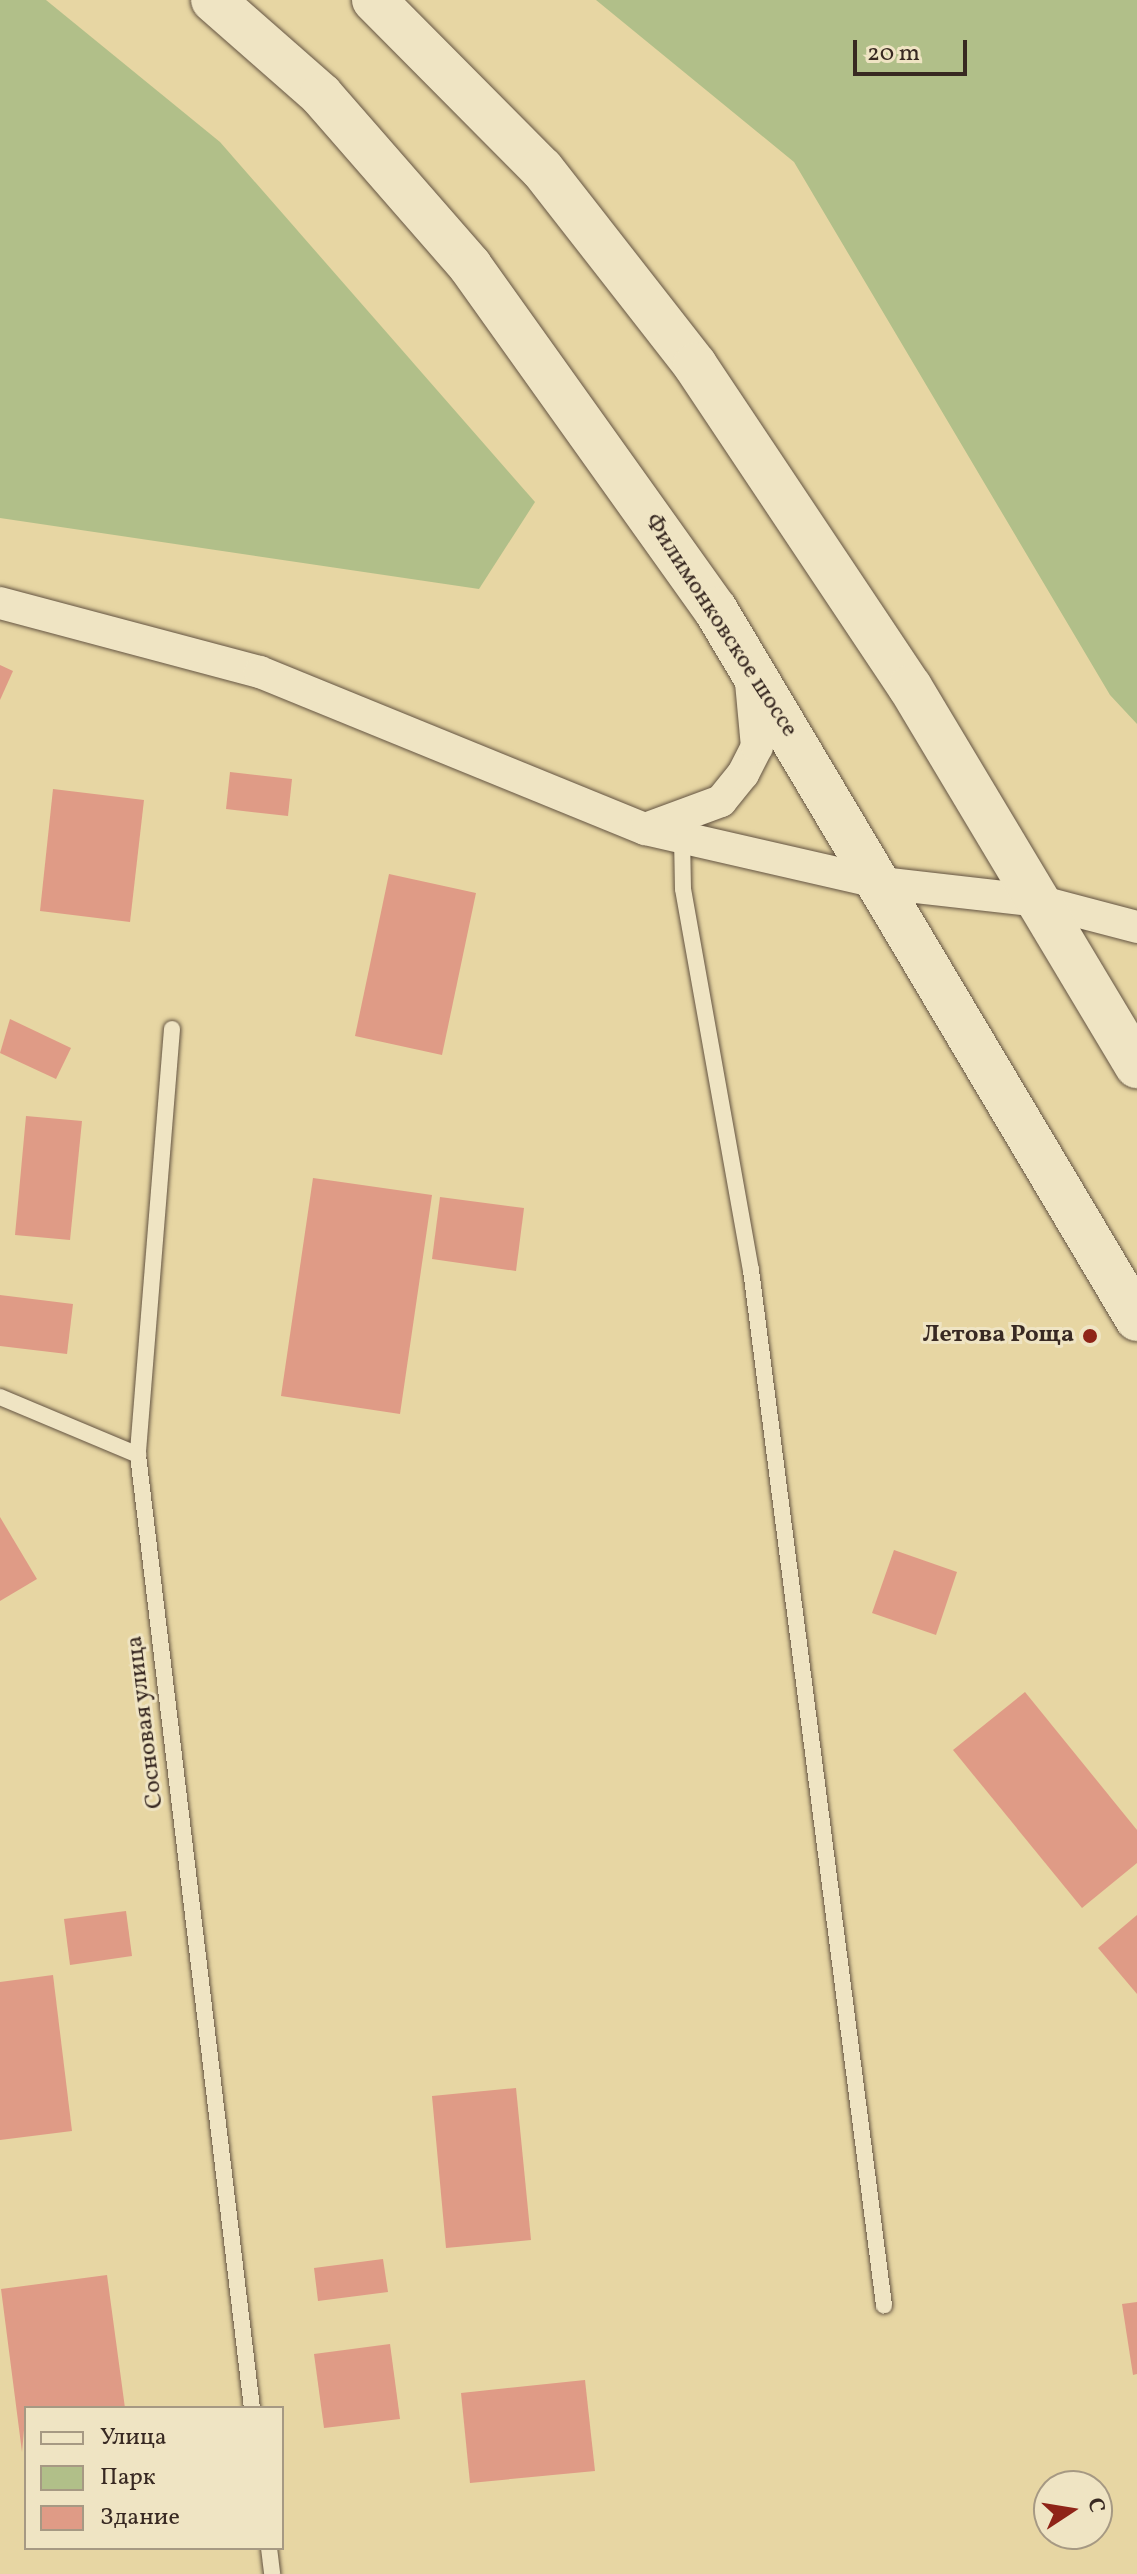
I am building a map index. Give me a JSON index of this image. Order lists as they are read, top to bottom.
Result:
{
  "streets": {
    "main road": ["Филимонковское шоссе"],
    "lane": ["Сосновая улица"]
  },
  "places": ["Летова Роща"],
  "legend": ["Улица", "Парк", "Здание"],
  "scale_bar": "20 m",
  "north": "right"
}
